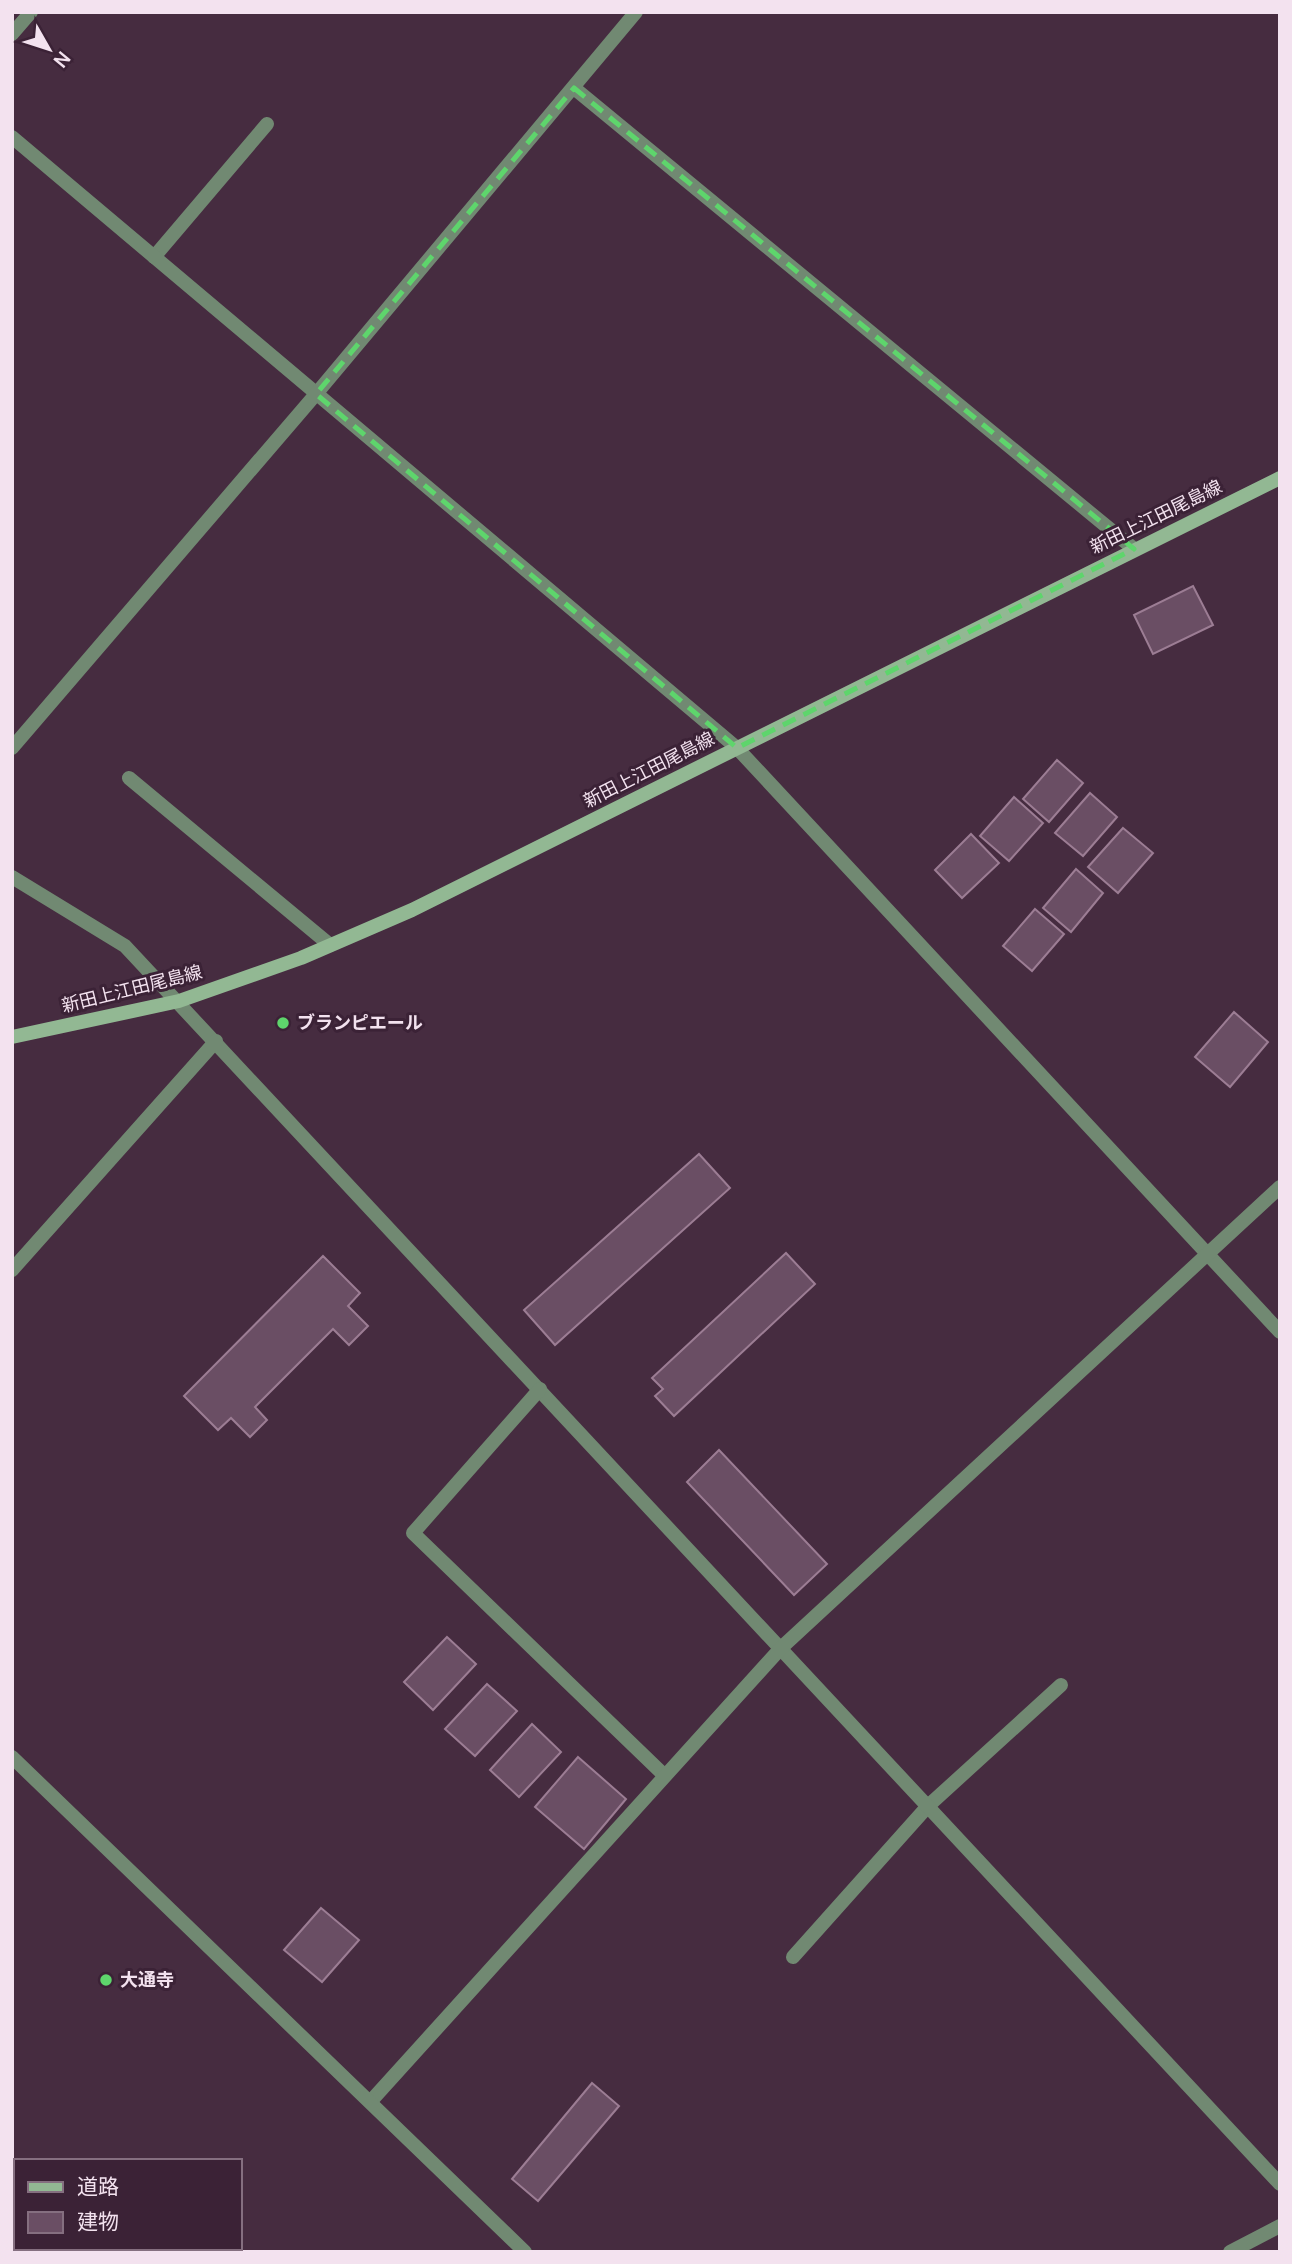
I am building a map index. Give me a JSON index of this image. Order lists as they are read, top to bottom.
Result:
{
  "streets": {
    "main road": ["新田上江田尾島線"]
  },
  "places": ["ブランピエール", "大通寺"],
  "legend": ["道路", "建物"],
  "north": "bottom right"
}
